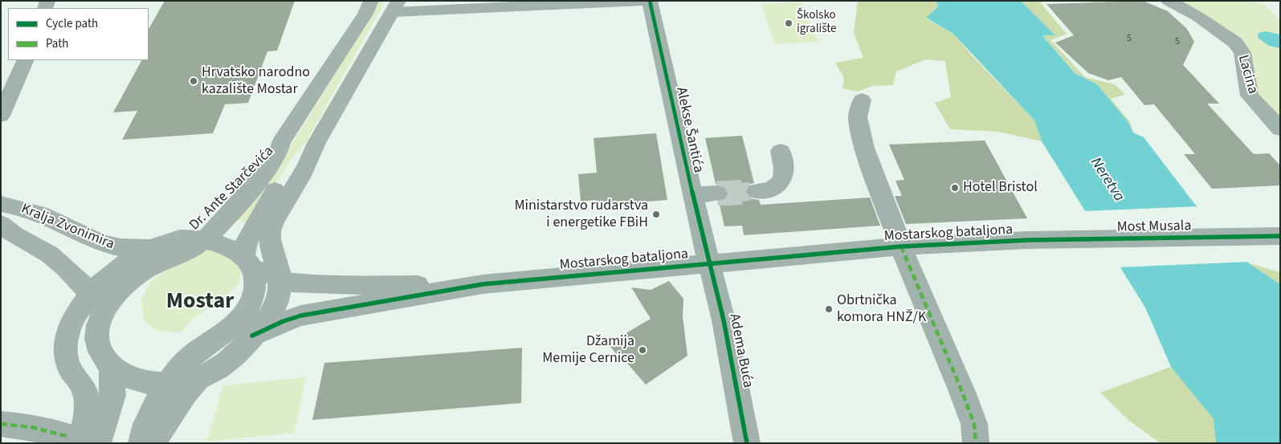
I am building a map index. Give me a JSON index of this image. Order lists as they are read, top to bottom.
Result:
{
  "streets": {
    "main road": ["Dr. Ante Starčevića", "Kralja Zvonimira"],
    "street": [
      "Lacina",
      "Alekse Šantića",
      "Most Musala",
      "Mostarskog bataljona",
      "Adema Buća"
    ]
  },
  "crossings": [
    ["Alekse Šantića", "Mostarskog bataljona"],
    ["Alekse Šantića", "Adema Buća"],
    ["Dr. Ante Starčevića", "Kralja Zvonimira"],
    ["Dr. Ante Starčevića", "Mostarskog bataljona"],
    ["Most Musala", "Mostarskog bataljona"],
    ["Mostarskog bataljona", "Adema Buća"]
  ],
  "districts": ["Mostar"],
  "water": ["Neretva"],
  "places": [
    "Školsko igralište",
    "Hrvatsko narodno kazalište Mostar",
    "Hotel Bristol",
    "Ministarstvo rudarstva i energetike FBiH",
    "Obrtnička komora HNŽ/K",
    "Džamija Memije Cernice"
  ],
  "house_numbers": ["5", "5"],
  "legend": ["Cycle path", "Path"]
}
